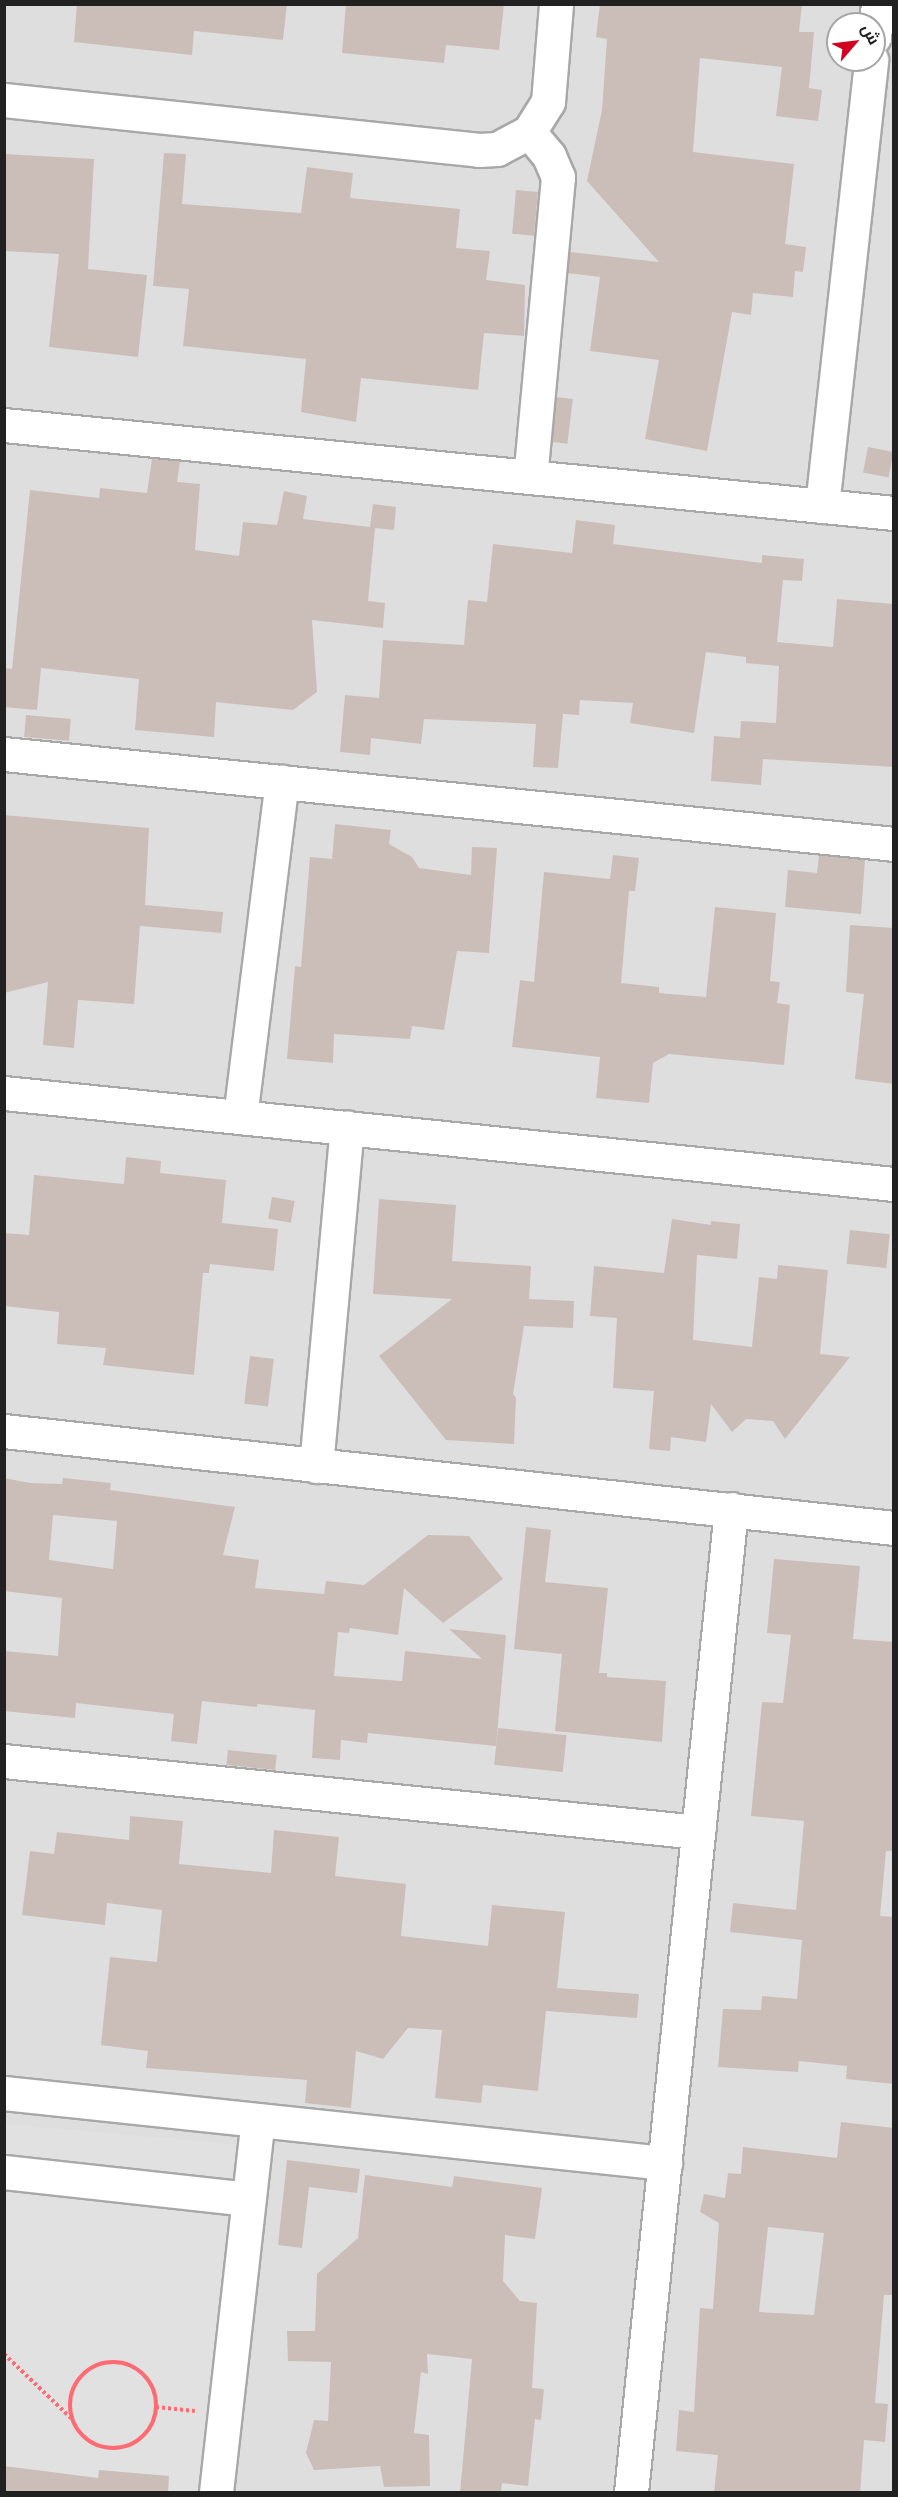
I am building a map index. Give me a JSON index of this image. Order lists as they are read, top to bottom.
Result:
{
  "north": "top right"
}
